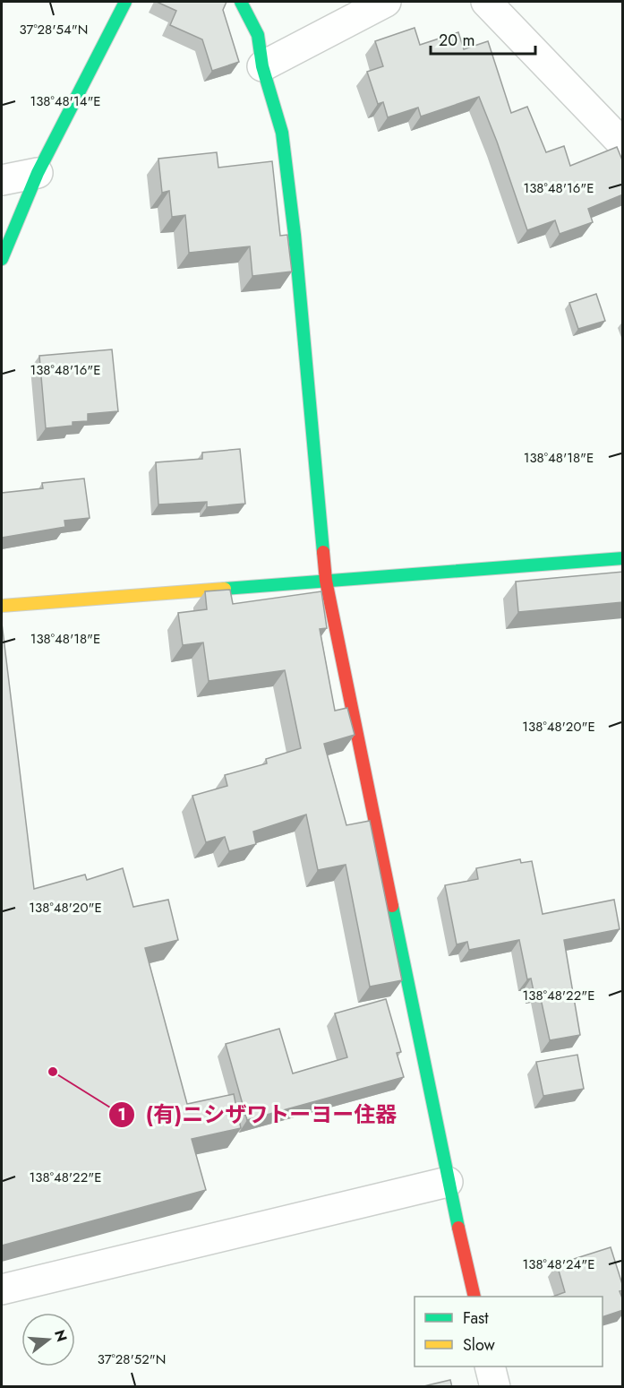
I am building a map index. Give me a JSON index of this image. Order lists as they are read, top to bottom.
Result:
{
  "places": ["(有)ニシザワトーヨー住器"],
  "legend": ["Fast", "Slow"],
  "scale_bar": "20 m",
  "north": "right",
  "coordinates": [
    "37°28'54\"N",
    "138°48'14\"E",
    "138°48'16\"E",
    "138°48'18\"E",
    "138°48'20\"E",
    "138°48'22\"E",
    "138°48'24\"E",
    "37°28'52\"N"
  ]
}
